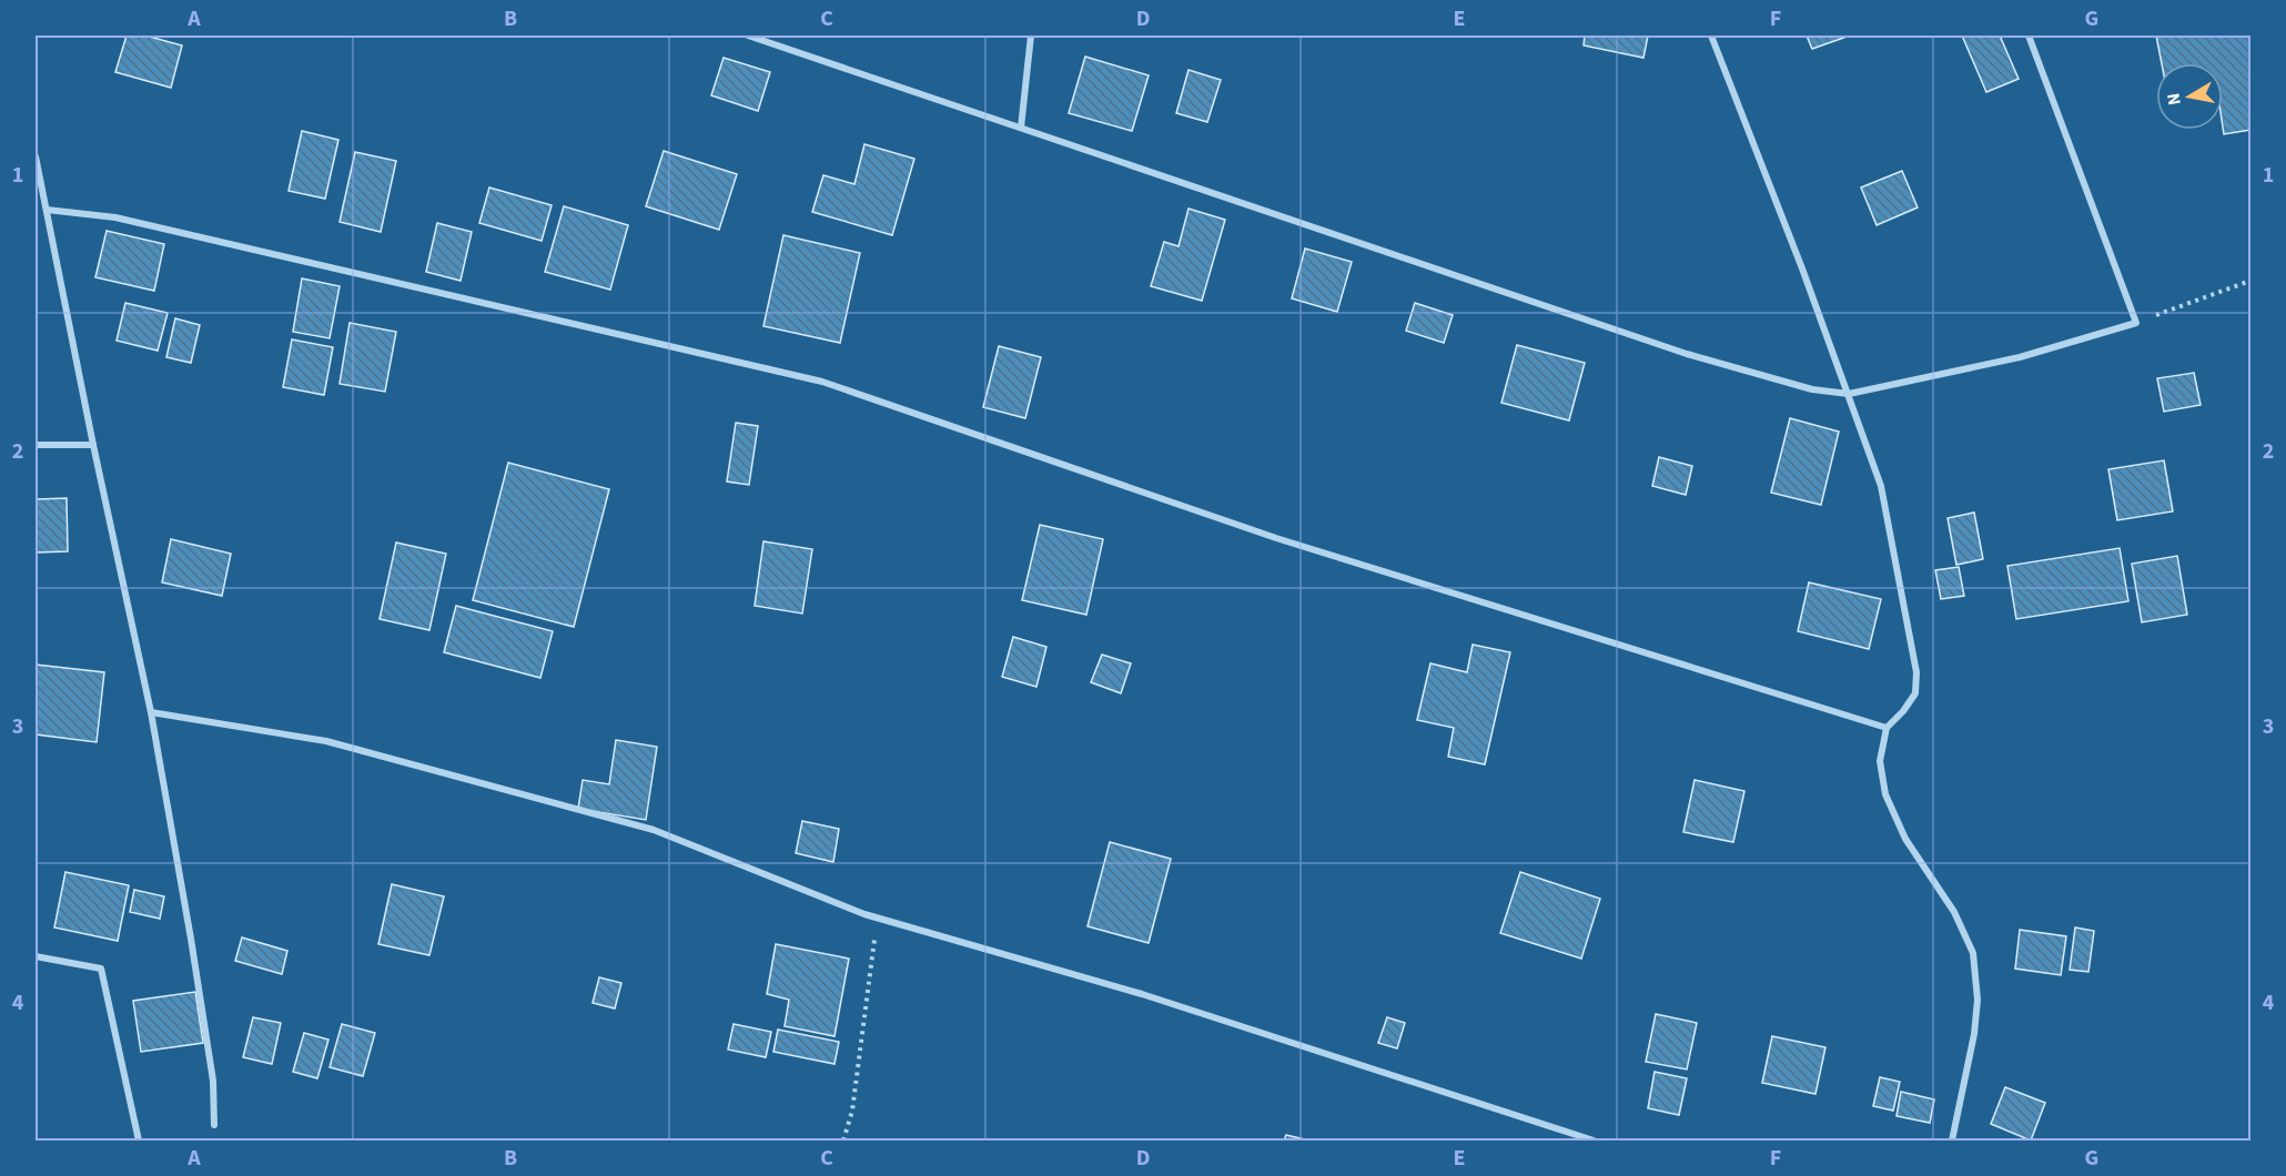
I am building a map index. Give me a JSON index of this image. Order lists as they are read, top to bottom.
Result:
{
  "north": "left",
  "grid": {
    "columns": [
      "A",
      "B",
      "C",
      "D",
      "E",
      "F",
      "G"
    ],
    "rows": [
      "1",
      "2",
      "3",
      "4"
    ]
  }
}
